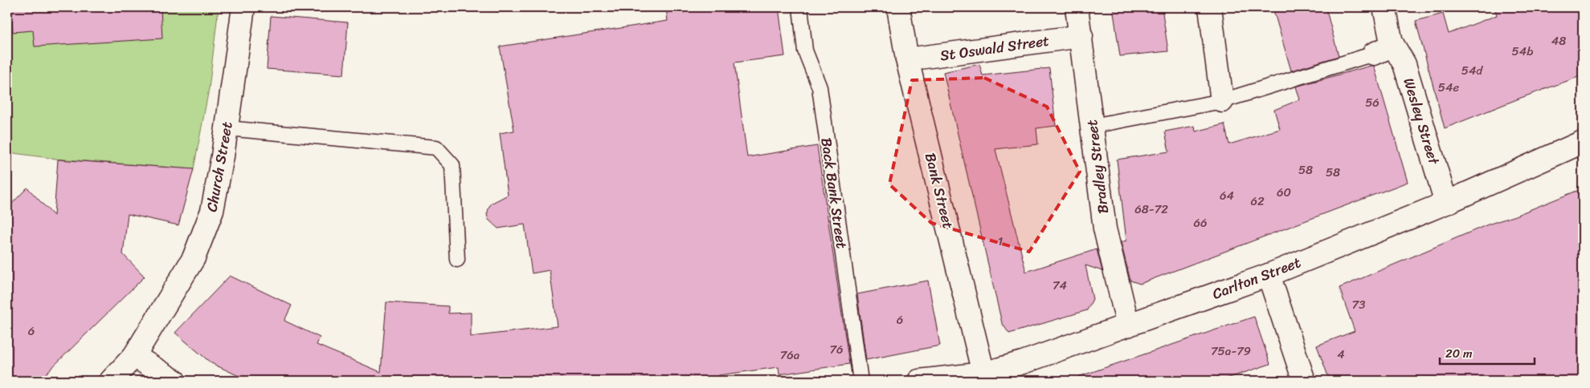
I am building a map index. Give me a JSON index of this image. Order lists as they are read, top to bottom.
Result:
{
  "streets": {
    "street": [
      "St Oswald Street",
      "Wesley Street",
      "Church Street",
      "Bradley Street",
      "Bank Street",
      "Carlton Street"
    ],
    "lane": ["Back Bank Street"]
  },
  "crossings": [
    ["St Oswald Street", "Bradley Street"],
    ["St Oswald Street", "Bank Street"],
    ["Wesley Street", "Carlton Street"],
    ["Bradley Street", "Carlton Street"],
    ["Bank Street", "Carlton Street"]
  ],
  "house_numbers": [
    "48",
    "54b",
    "54d",
    "54e",
    "56",
    "58",
    "58",
    "60",
    "64",
    "62",
    "68-72",
    "66",
    "1",
    "74",
    "73",
    "6",
    "6",
    "76",
    "75a-79",
    "4",
    "76a"
  ],
  "scale_bar": "20 m"
}
